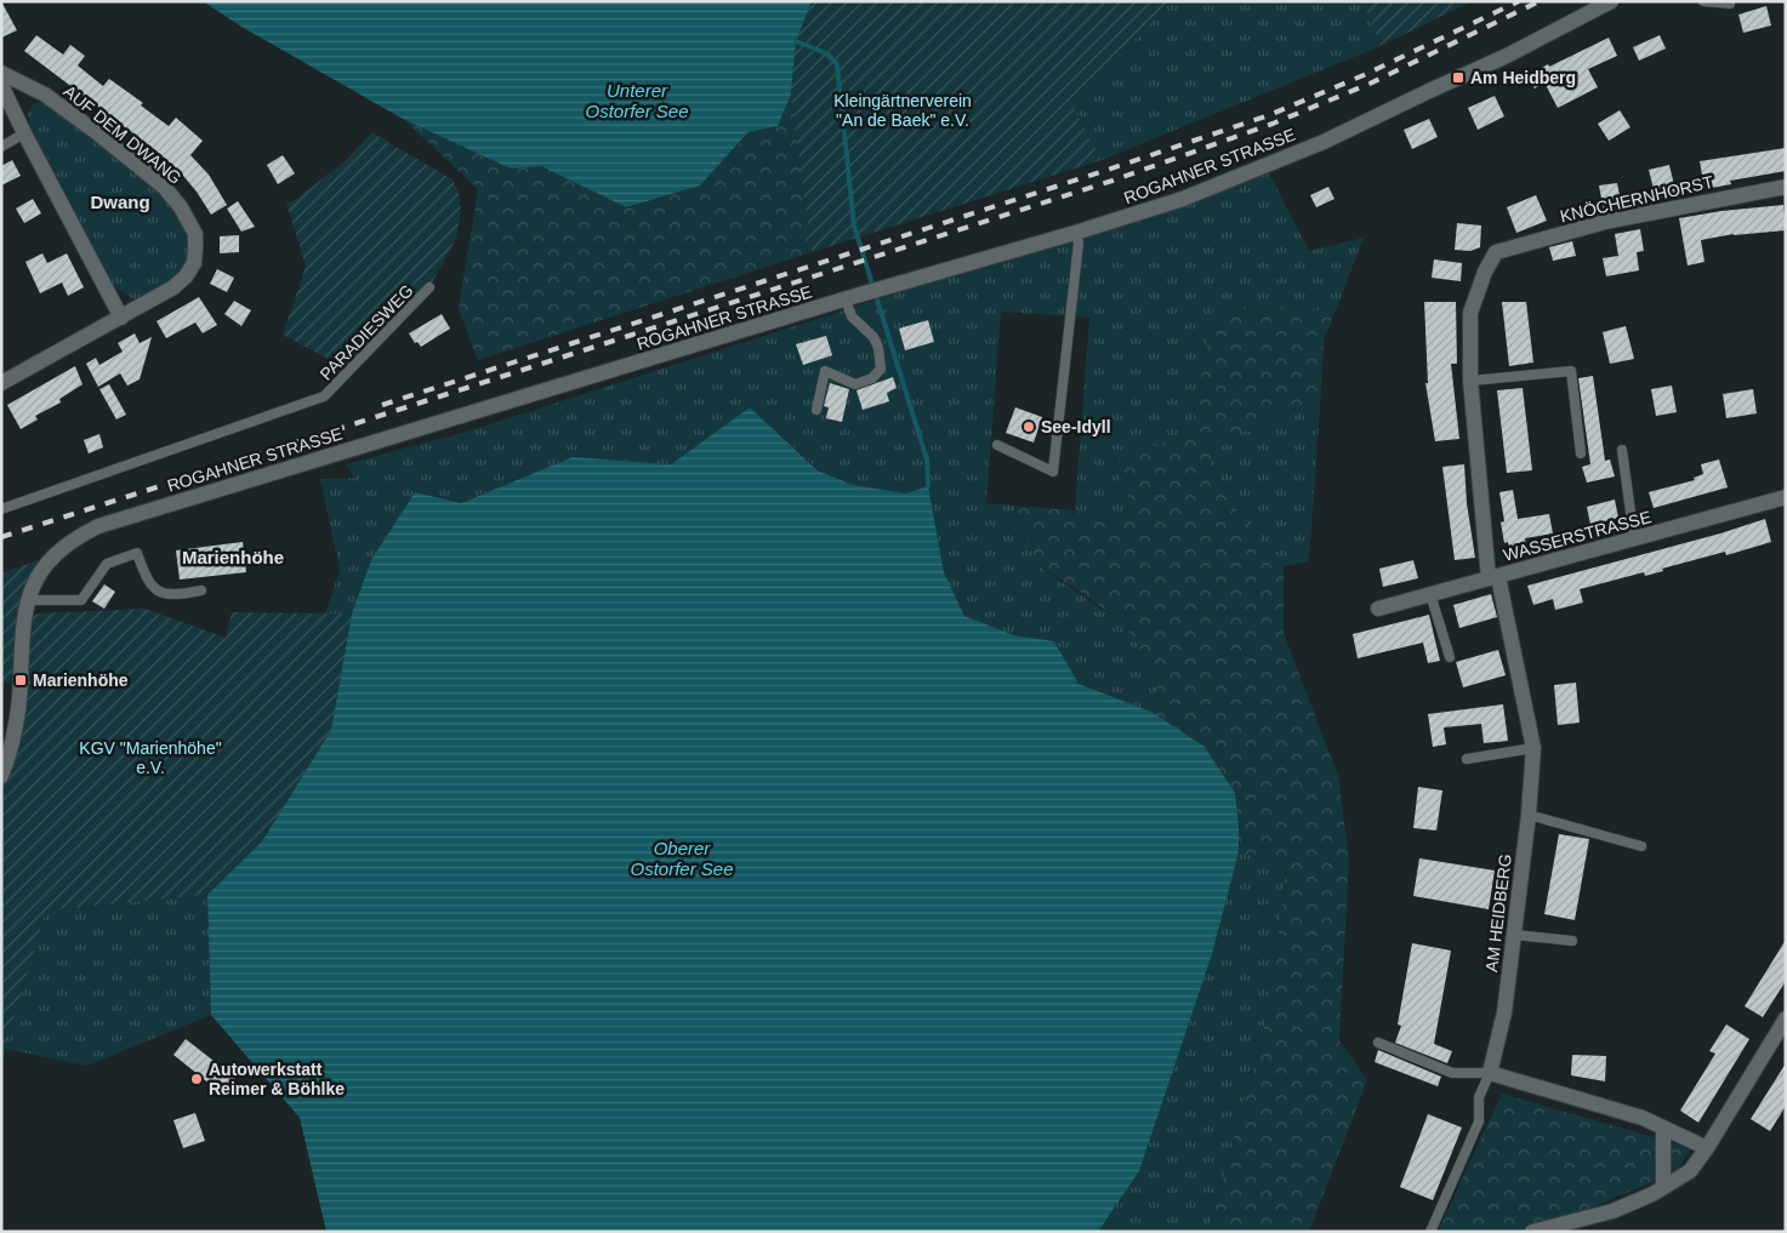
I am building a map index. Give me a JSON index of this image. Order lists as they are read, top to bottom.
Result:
{
  "streets": {
    "street": [
      "AUF DEM DWANG",
      "ROGAHNER STRASSE",
      "KNÖCHERNHORST",
      "WASSERSTRASSE",
      "AM HEIDBERG"
    ],
    "lane": ["PARADIESWEG"]
  },
  "crossings": [
    ["KNÖCHERNHORST", "AM HEIDBERG"],
    ["WASSERSTRASSE", "AM HEIDBERG"]
  ],
  "districts": ["Dwang", "Marienhöhe"],
  "water": ["Unterer Ostorfer See", "Oberer Ostorfer See"],
  "parks": ["Kleingärtnerverein \"An de Baek\" e.V.", "KGV \"Marienhöhe\" e.V."],
  "places": {
    "transit": ["Am Heidberg", "Marienhöhe"],
    "other": ["See-Idyll", "Autowerkstatt Reimer & Böhlke"]
  }
}
